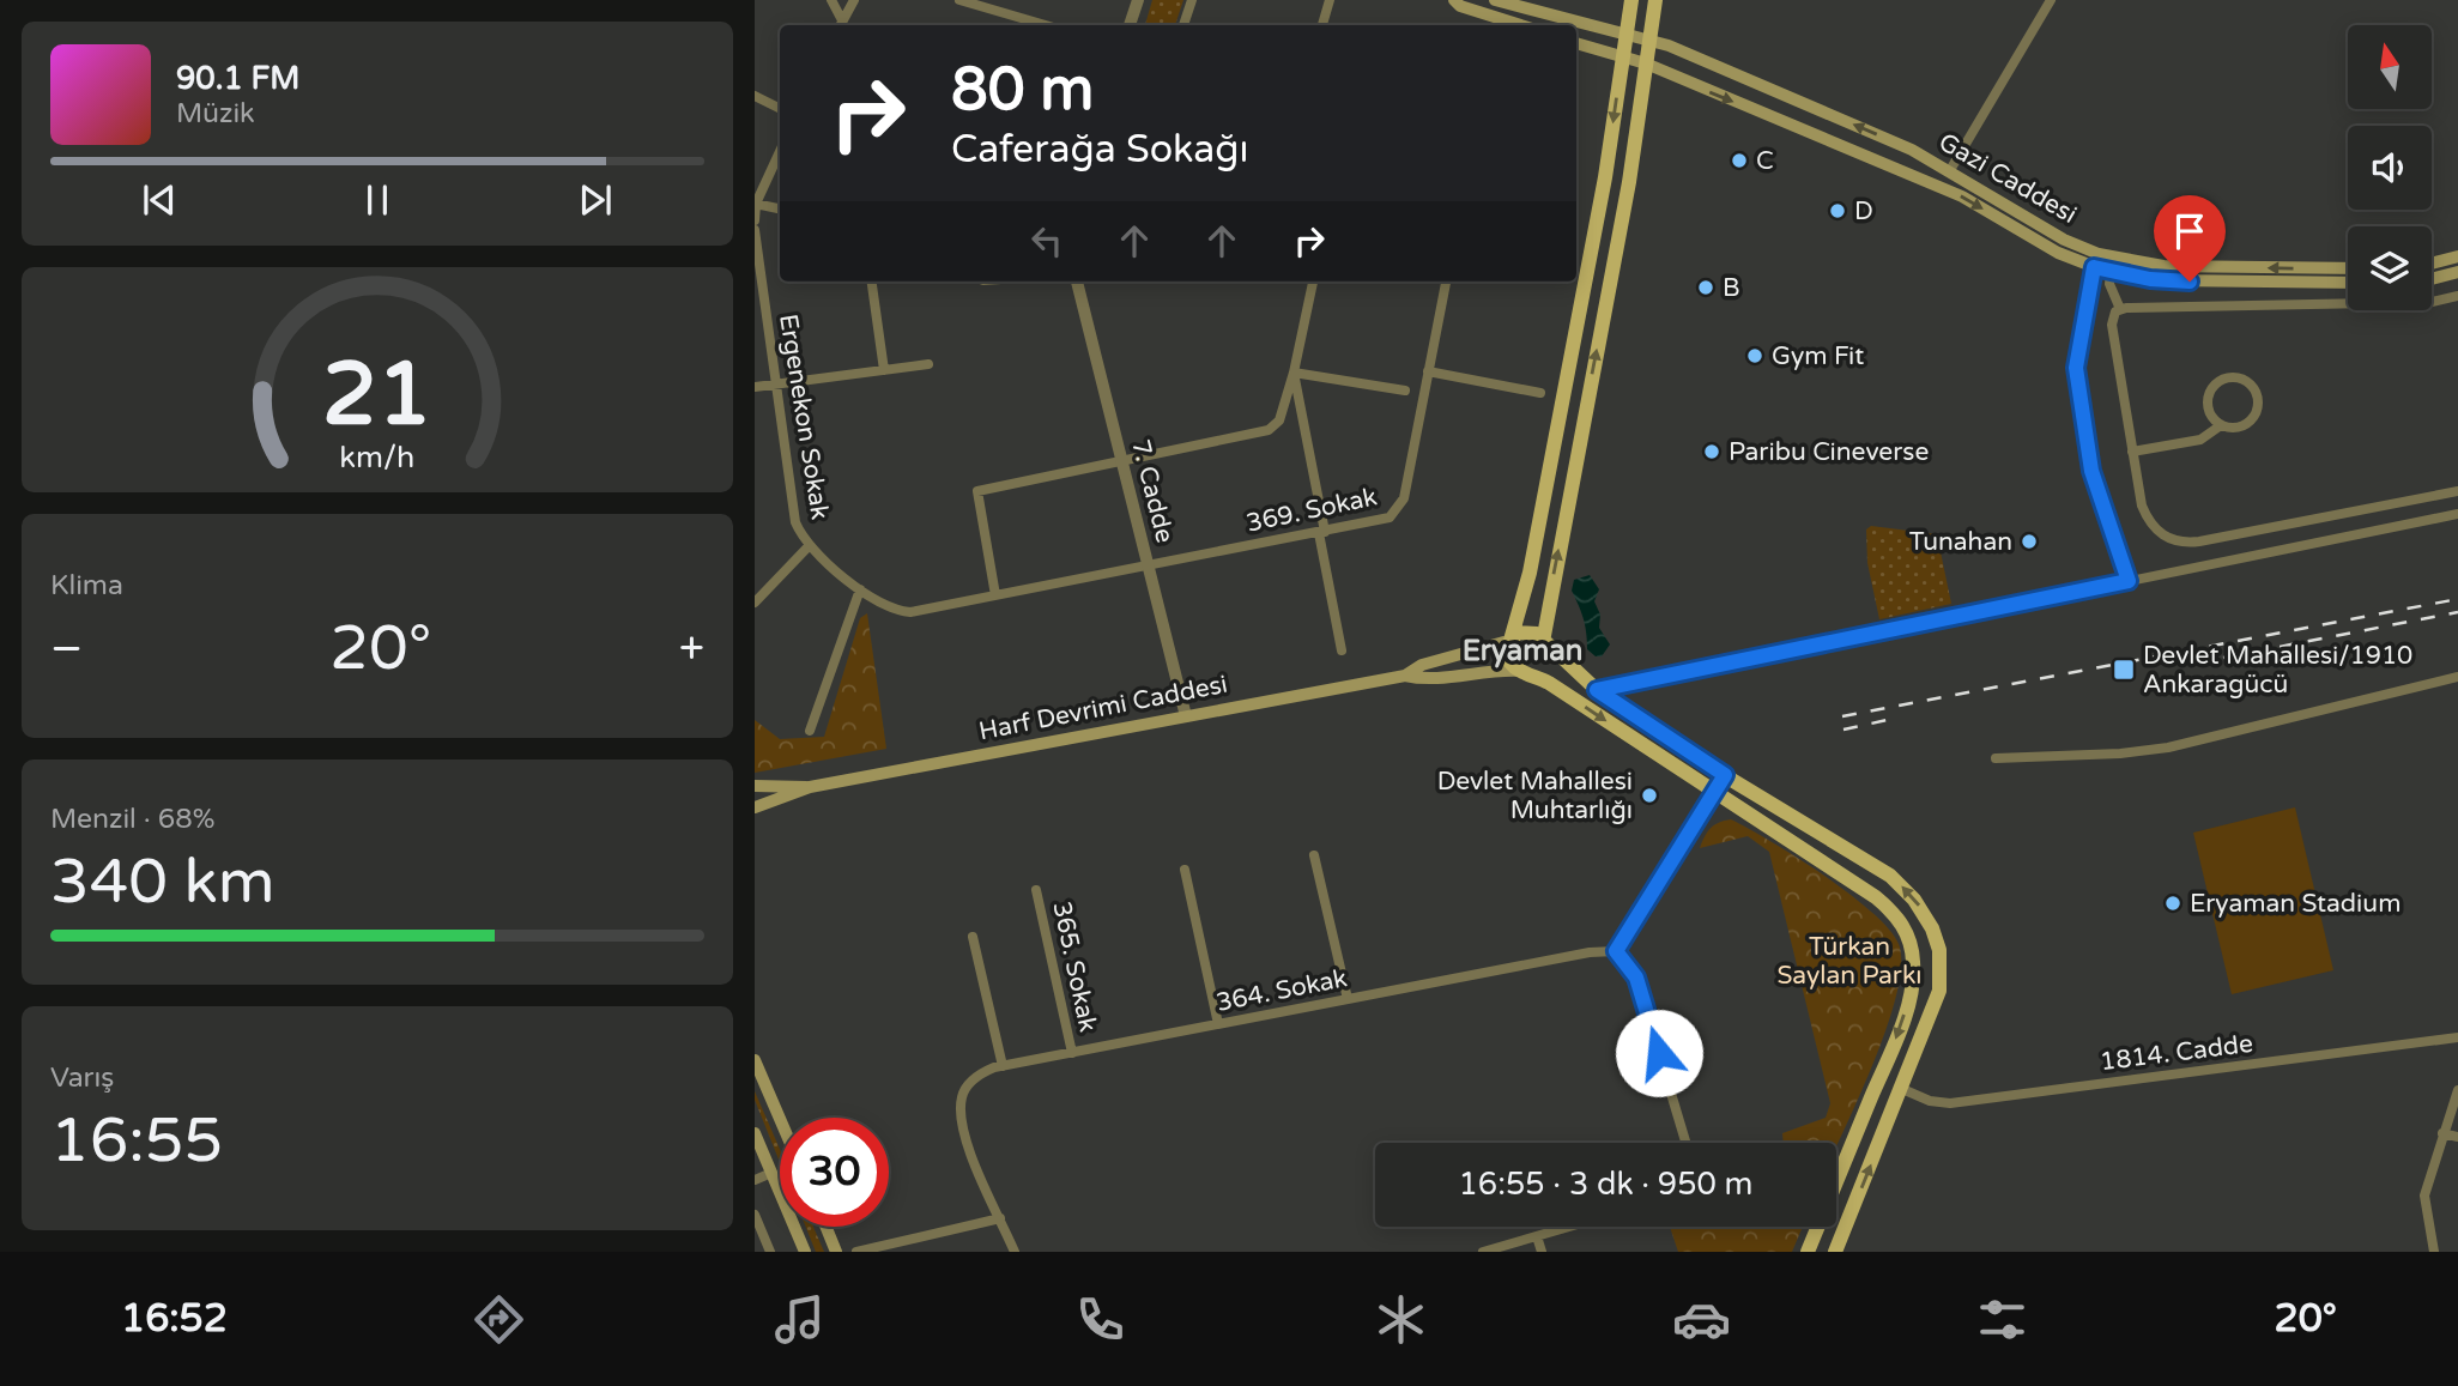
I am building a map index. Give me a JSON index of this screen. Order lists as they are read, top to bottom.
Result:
{
  "streets": {
    "main road": ["Gazi Caddesi", "Harf Devrimi Caddesi"],
    "street": [
      "Ergenekon Sokak",
      "7. Cadde",
      "369. Sokak",
      "365. Sokak",
      "364. Sokak",
      "1814. Cadde"
    ]
  },
  "crossings": [
    ["Ergenekon Sokak", "7. Cadde"],
    ["Ergenekon Sokak", "369. Sokak"],
    ["7. Cadde", "369. Sokak"],
    ["7. Cadde", "Harf Devrimi Caddesi"],
    ["365. Sokak", "364. Sokak"]
  ],
  "districts": ["Eryaman"],
  "parks": ["Türkan Saylan Parkı"],
  "places": {
    "other": [
      "C",
      "D",
      "B",
      "Gym Fit",
      "Paribu Cineverse",
      "Tunahan",
      "Devlet Mahallesi Muhtarlığı",
      "Eryaman Stadium"
    ],
    "transit": ["Devlet Mahallesi/1910 Ankaragücü"]
  },
  "north": "top",
  "page": {
    "turn": ["80 m", "Caferağa Sokağı"],
    "song": ["90.1 FM", "Müzik"],
    "tile": [
      "Klima",
      ["Menzil · 68%", "340 km"],
      ["Varış", "16:55"]
    ],
    "heat": ["−", "20°", "+"],
    "limit": "30",
    "trip": "16:55 · 3 dk · 950 m",
    "tabs": ["16:52", "20°"],
    "gauge": ["21", "km/h"]
  }
}
